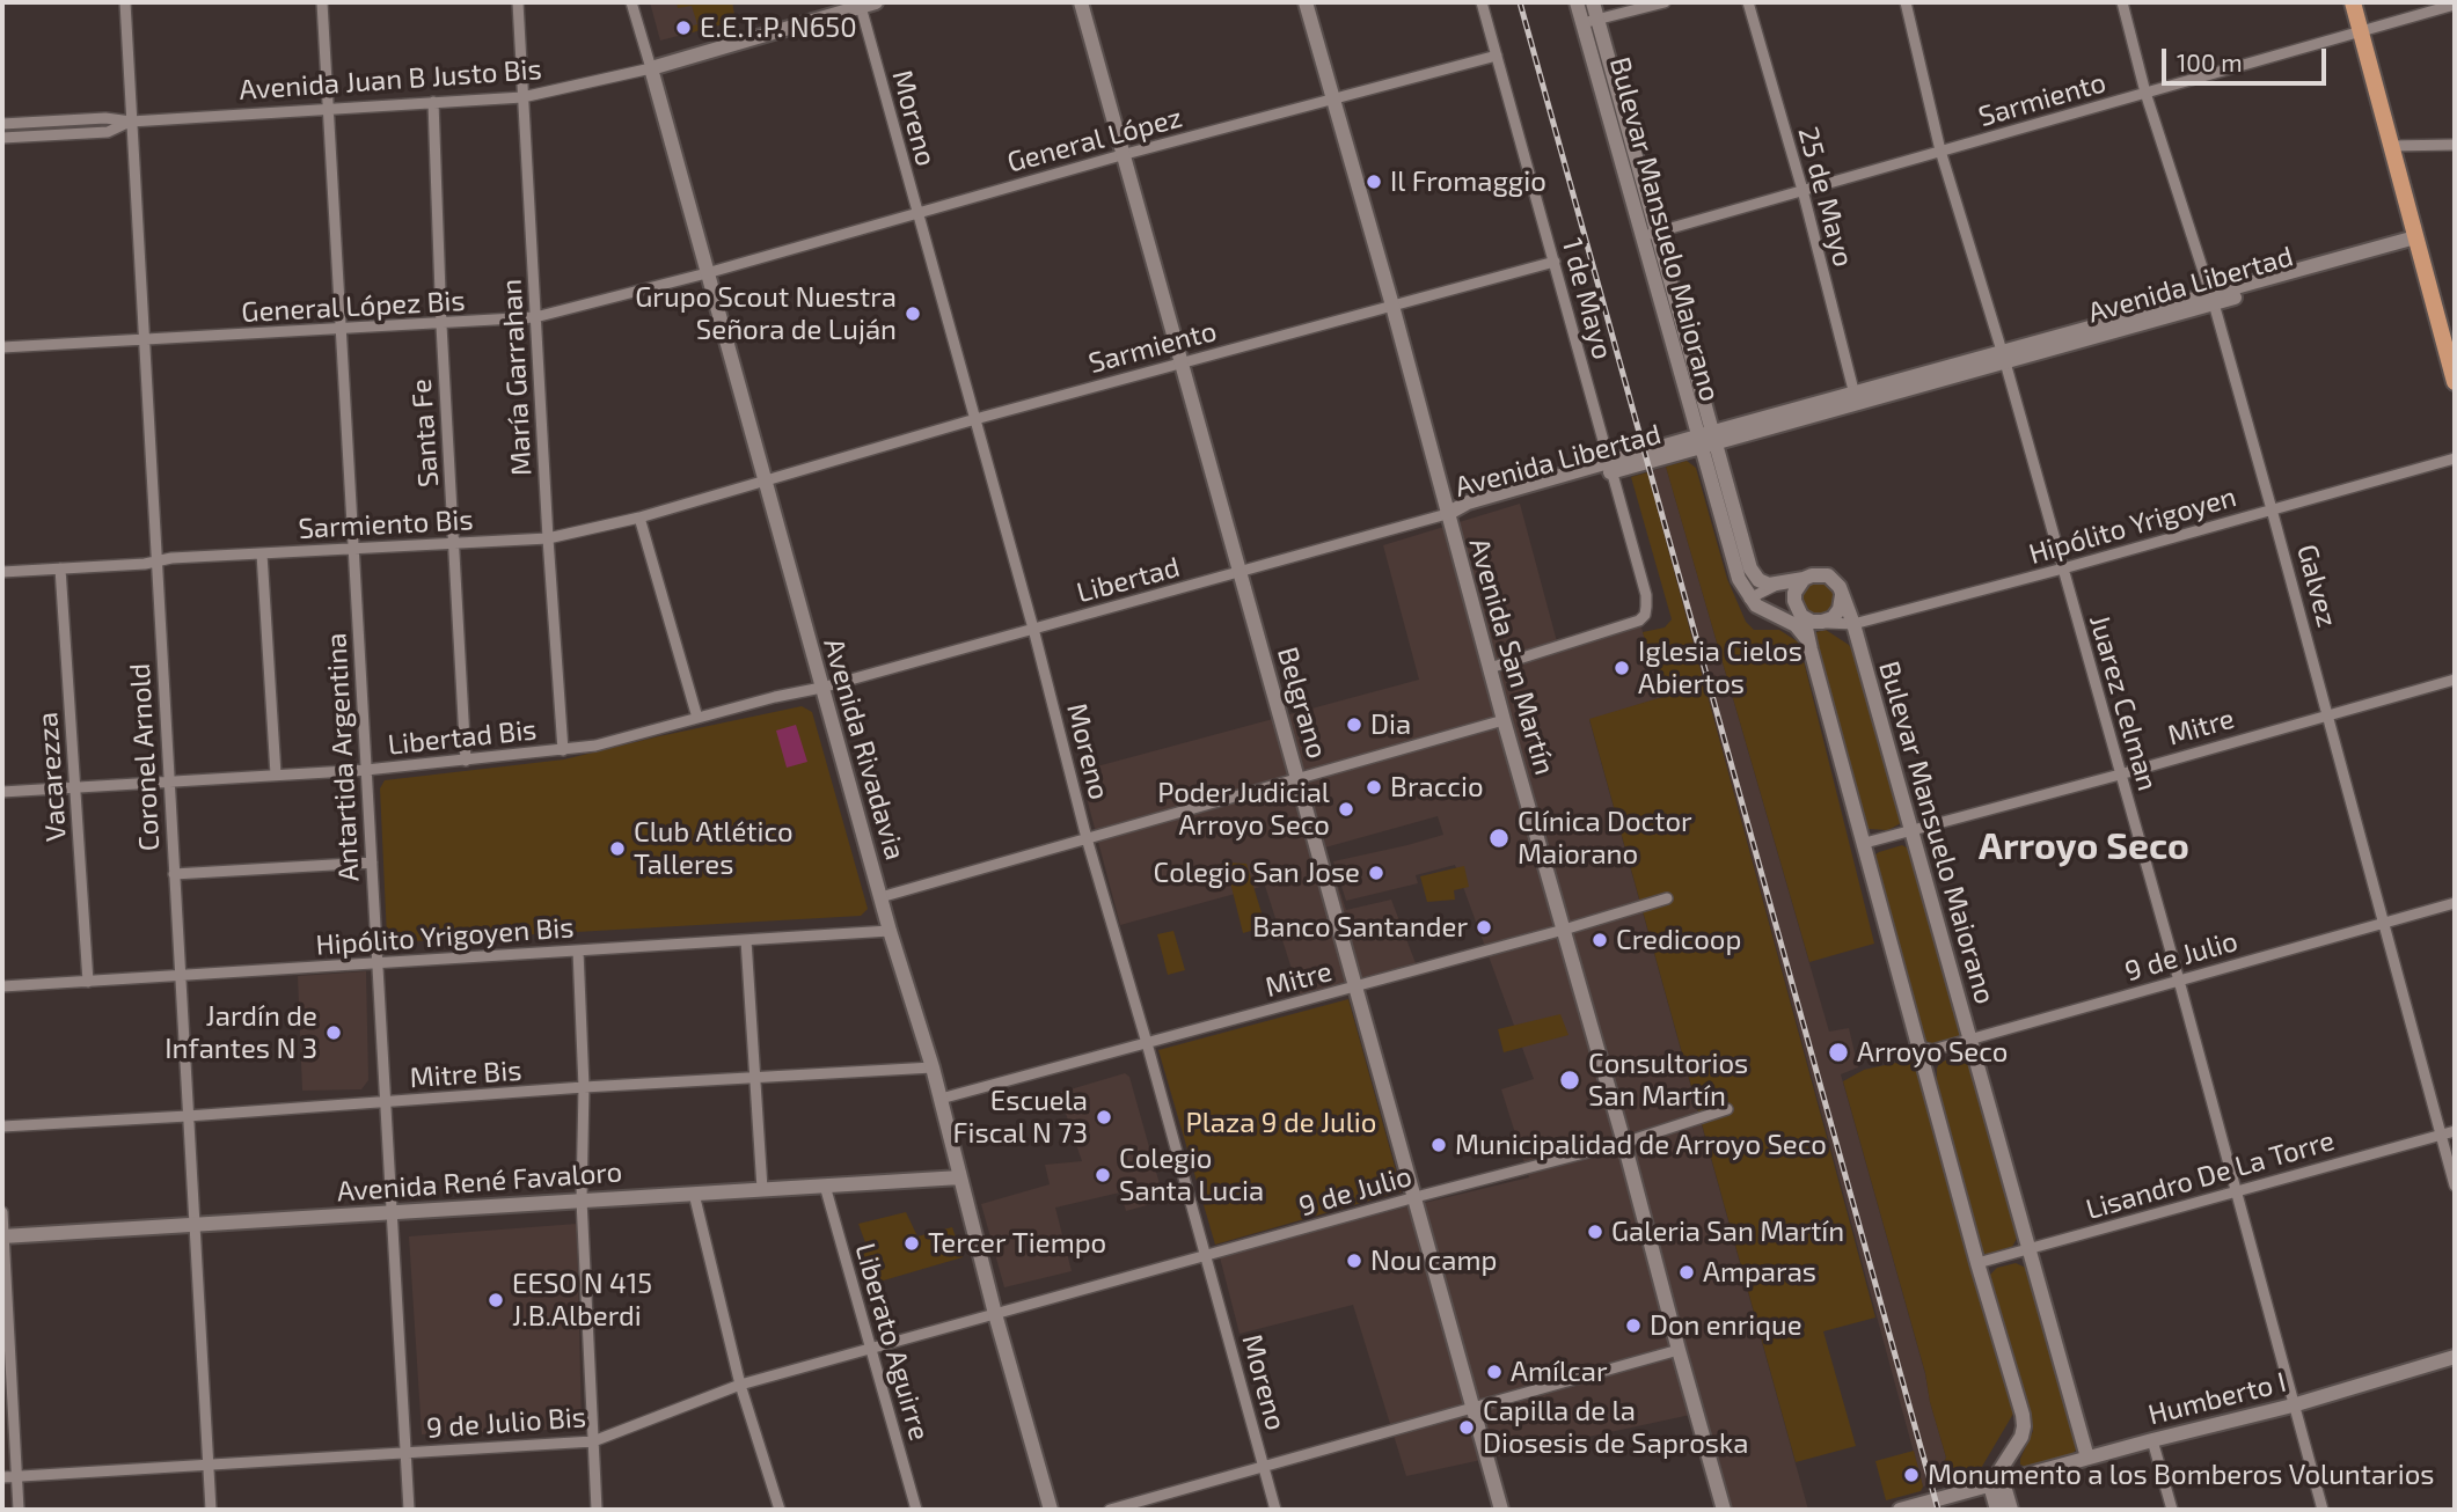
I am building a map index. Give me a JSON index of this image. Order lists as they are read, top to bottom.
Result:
{
  "streets": {
    "main road": [
      "Bulevar Mansuelo Maiorano",
      "Avenida Libertad",
      "Avenida San Martín",
      "Belgrano",
      "Avenida Rivadavia",
      "Avenida René Favaloro",
      "Humberto I"
    ],
    "street": [
      "Avenida Juan B Justo Bis",
      "Sarmiento",
      "Moreno",
      "General López",
      "25 de Mayo",
      "1 de Mayo",
      "General López Bis",
      "María Garrahan",
      "Santa Fe",
      "Sarmiento Bis",
      "Hipólito Yrigoyen",
      "Libertad",
      "Galvez",
      "Juarez Celman",
      "Mitre",
      "Libertad Bis",
      "Coronel Arnold",
      "Antartida Argentina",
      "Vacarezza",
      "Hipólito Yrigoyen Bis",
      "9 de Julio",
      "Mitre Bis",
      "Lisandro De La Torre",
      "Liberato Aguirre",
      "9 de Julio Bis"
    ]
  },
  "crossings": [
    ["Avenida Juan B Justo Bis", "María Garrahan"],
    ["Avenida Juan B Justo Bis", "Santa Fe"],
    ["Avenida Juan B Justo Bis", "Avenida Rivadavia"],
    ["Avenida Juan B Justo Bis", "Coronel Arnold"],
    ["Avenida Juan B Justo Bis", "Antartida Argentina"],
    ["Sarmiento", "Moreno"],
    ["Sarmiento", "25 de Mayo"],
    ["Sarmiento", "Bulevar Mansuelo Maiorano"],
    ["Sarmiento", "1 de Mayo"],
    ["Sarmiento", "Sarmiento Bis"],
    ["Sarmiento", "Galvez"],
    ["Sarmiento", "Avenida San Martín"],
    ["Sarmiento", "Belgrano"],
    ["Sarmiento", "Juarez Celman"],
    ["Sarmiento", "Avenida Rivadavia"],
    ["Moreno", "General López"],
    ["Moreno", "Libertad"],
    ["Moreno", "Mitre"],
    ["Moreno", "9 de Julio"],
    ["General López", "1 de Mayo"],
    ["General López", "General López Bis"],
    ["General López", "Avenida San Martín"],
    ["General López", "Belgrano"],
    ["General López", "Avenida Rivadavia"],
    ["25 de Mayo", "Avenida Libertad"],
    ["Bulevar Mansuelo Maiorano", "Avenida Libertad"],
    ["Bulevar Mansuelo Maiorano", "Hipólito Yrigoyen"],
    ["Bulevar Mansuelo Maiorano", "Mitre"],
    ["Bulevar Mansuelo Maiorano", "9 de Julio"],
    ["Bulevar Mansuelo Maiorano", "Lisandro De La Torre"],
    ["Bulevar Mansuelo Maiorano", "Humberto I"],
    ["Avenida Libertad", "1 de Mayo"],
    ["Avenida Libertad", "Libertad"],
    ["Avenida Libertad", "Galvez"],
    ["Avenida Libertad", "Avenida San Martín"],
    ["Avenida Libertad", "Juarez Celman"],
    ["1 de Mayo", "Avenida San Martín"],
    ["General López Bis", "María Garrahan"],
    ["General López Bis", "Santa Fe"],
    ["General López Bis", "Avenida Rivadavia"],
    ["General López Bis", "Coronel Arnold"],
    ["General López Bis", "Antartida Argentina"],
    ["María Garrahan", "Sarmiento Bis"],
    ["María Garrahan", "Libertad Bis"],
    ["Santa Fe", "Sarmiento Bis"],
    ["Santa Fe", "Libertad Bis"],
    ["Sarmiento Bis", "Avenida Rivadavia"],
    ["Sarmiento Bis", "Coronel Arnold"],
    ["Sarmiento Bis", "Antartida Argentina"],
    ["Sarmiento Bis", "Vacarezza"],
    ["Hipólito Yrigoyen", "Galvez"],
    ["Hipólito Yrigoyen", "Juarez Celman"],
    ["Libertad", "Avenida San Martín"],
    ["Libertad", "Belgrano"],
    ["Libertad", "Libertad Bis"],
    ["Libertad", "Avenida Rivadavia"],
    ["Galvez", "Mitre"],
    ["Galvez", "9 de Julio"],
    ["Galvez", "Lisandro De La Torre"],
    ["Avenida San Martín", "Mitre"],
    ["Avenida San Martín", "9 de Julio"],
    ["Belgrano", "Mitre"],
    ["Belgrano", "9 de Julio"],
    ["Juarez Celman", "Mitre"],
    ["Juarez Celman", "9 de Julio"],
    ["Juarez Celman", "Lisandro De La Torre"],
    ["Juarez Celman", "Humberto I"],
    ["Mitre", "Avenida Rivadavia"],
    ["Libertad Bis", "Avenida Rivadavia"],
    ["Libertad Bis", "Coronel Arnold"],
    ["Libertad Bis", "Antartida Argentina"],
    ["Libertad Bis", "Vacarezza"],
    ["Avenida Rivadavia", "Hipólito Yrigoyen Bis"],
    ["Avenida Rivadavia", "9 de Julio"],
    ["Avenida Rivadavia", "Mitre Bis"],
    ["Avenida Rivadavia", "Avenida René Favaloro"],
    ["Avenida Rivadavia", "9 de Julio Bis"],
    ["Coronel Arnold", "Hipólito Yrigoyen Bis"],
    ["Coronel Arnold", "Mitre Bis"],
    ["Coronel Arnold", "Avenida René Favaloro"],
    ["Coronel Arnold", "9 de Julio Bis"],
    ["Antartida Argentina", "Hipólito Yrigoyen Bis"],
    ["Antartida Argentina", "Mitre Bis"],
    ["Antartida Argentina", "Avenida René Favaloro"],
    ["Antartida Argentina", "9 de Julio Bis"],
    ["Vacarezza", "Hipólito Yrigoyen Bis"],
    ["9 de Julio", "9 de Julio Bis"],
    ["Avenida René Favaloro", "Liberato Aguirre"],
    ["Liberato Aguirre", "9 de Julio Bis"]
  ],
  "districts": ["Arroyo Seco"],
  "parks": ["Plaza 9 de Julio"],
  "places": [
    "E.E.T.P. N650",
    "Il Fromaggio",
    "Grupo Scout Nuestra Señora de Luján",
    "Iglesia Cielos Abiertos",
    "Dia",
    "Braccio",
    "Poder Judicial Arroyo Seco",
    "Clínica Doctor Maiorano",
    "Club Atlético Talleres",
    "Colegio San Jose",
    "Banco Santander",
    "Credicoop",
    "Jardín de Infantes N 3",
    "Arroyo Seco",
    "Consultorios San Martín",
    "Escuela Fiscal N 73",
    "Municipalidad de Arroyo Seco",
    "Colegio Santa Lucia",
    "Galeria San Martín",
    "Tercer Tiempo",
    "Nou camp",
    "Amparas",
    "EESO N 415 J.B.Alberdi",
    "Don enrique",
    "Amílcar",
    "Capilla de la Diosesis de Saproska",
    "Monumento a los Bomberos Voluntarios"
  ],
  "scale_bar": "100 m"
}
